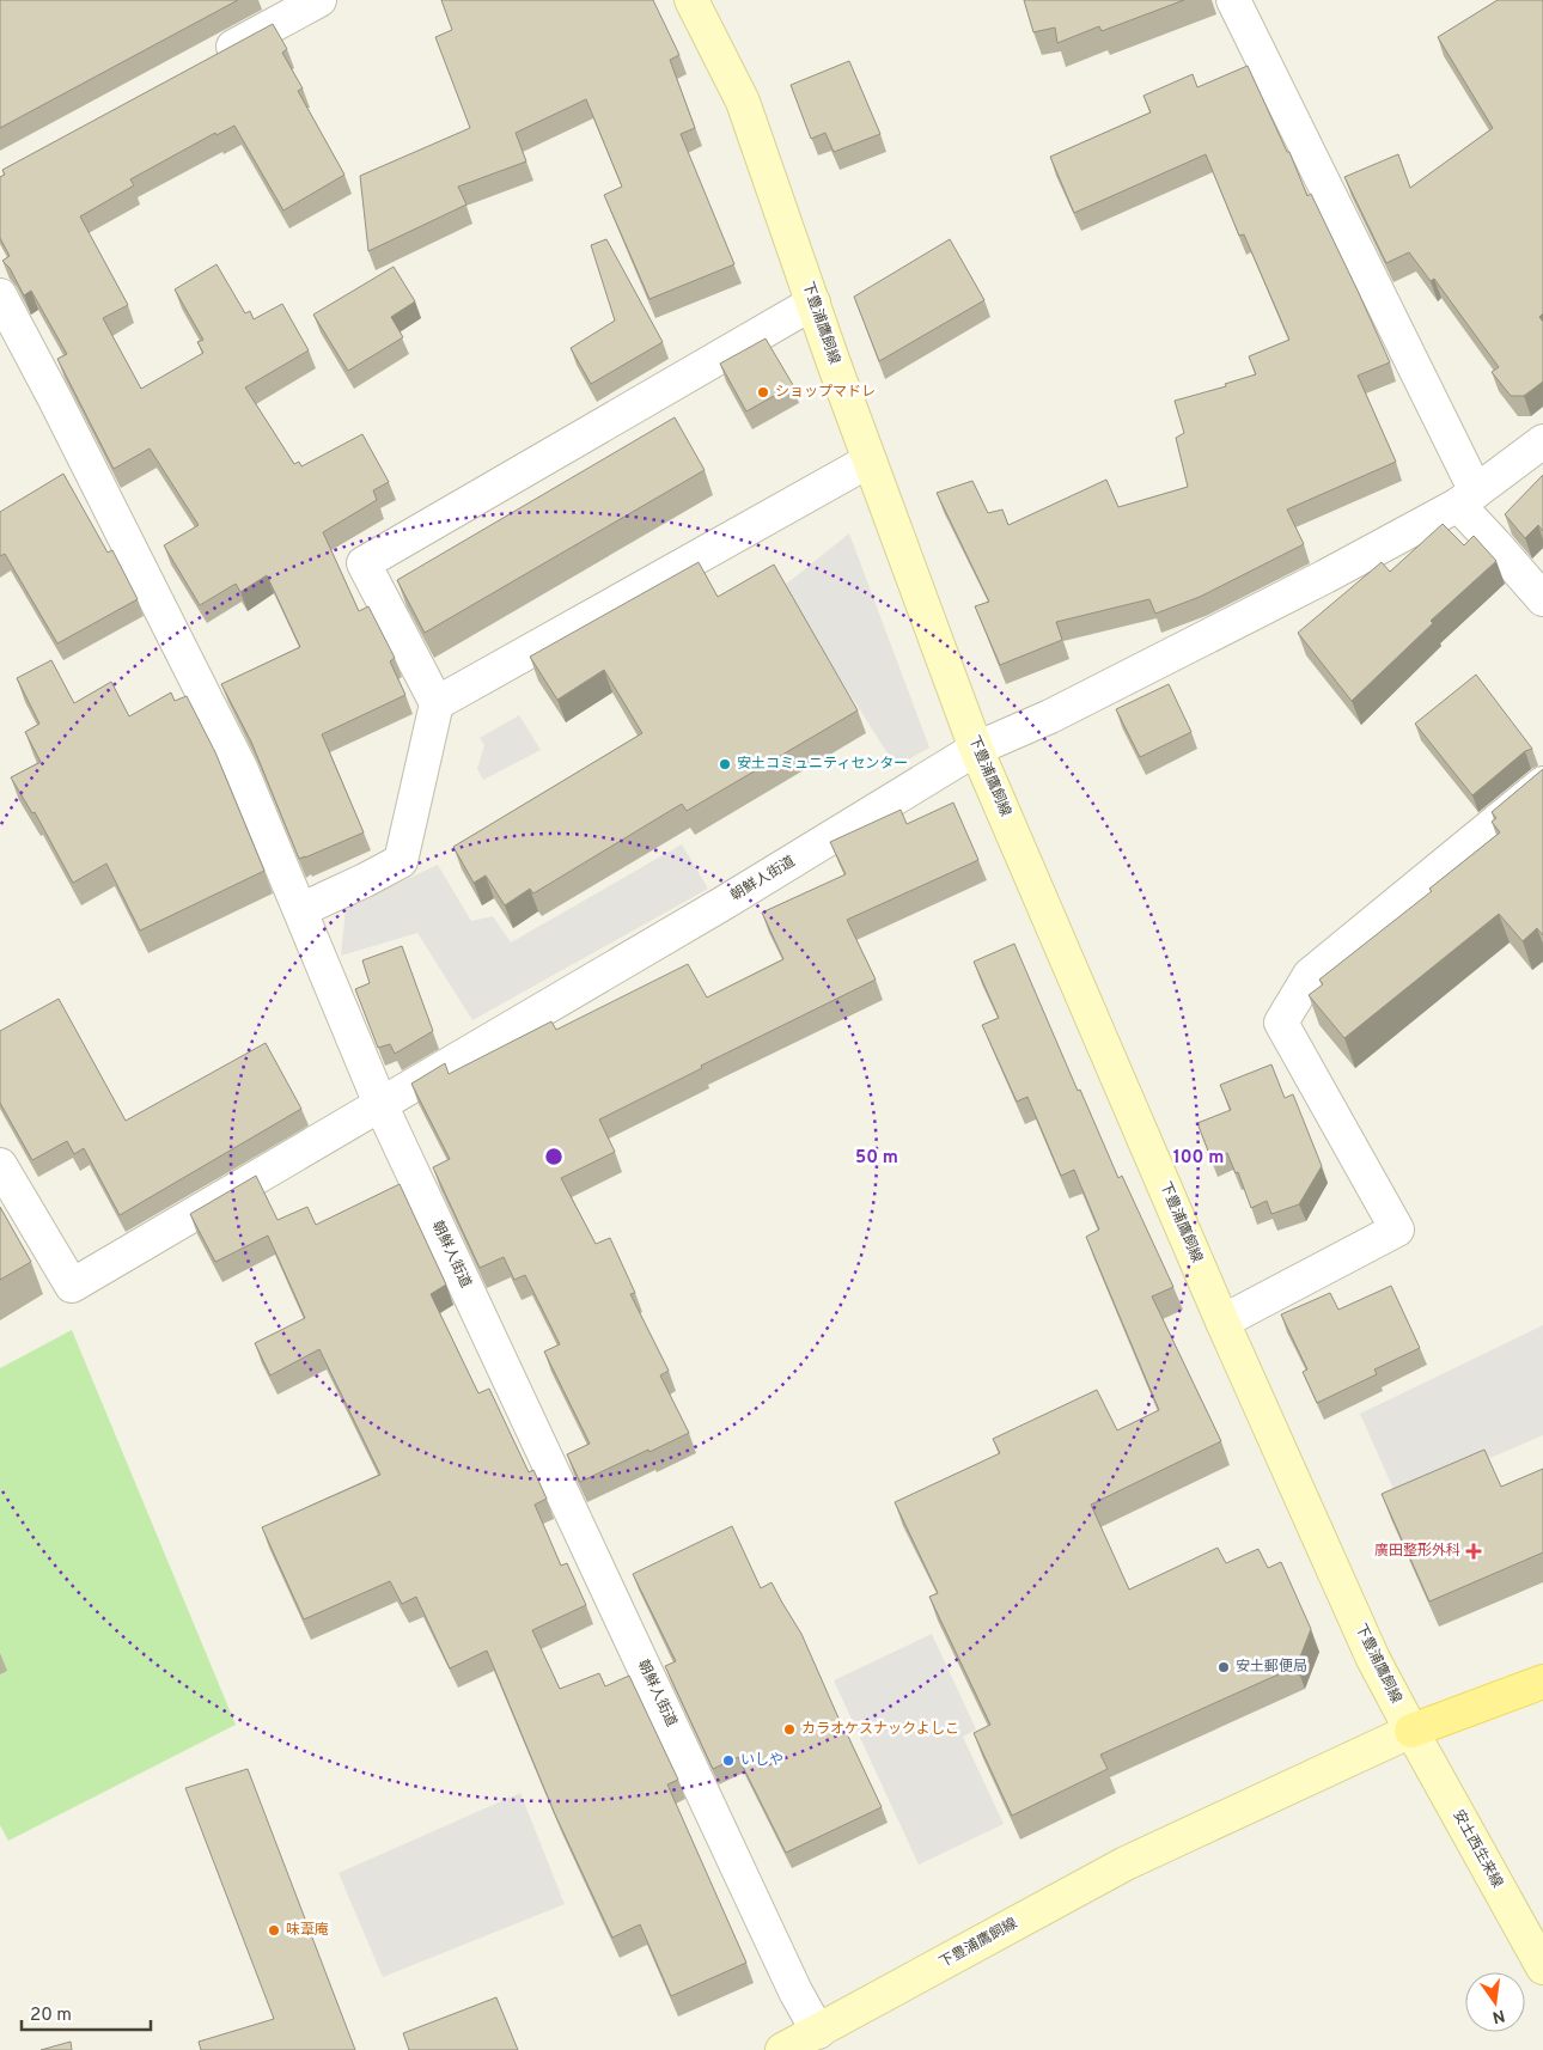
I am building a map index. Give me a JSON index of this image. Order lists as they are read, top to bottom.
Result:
{
  "streets": {
    "main road": ["下豊浦鷹飼線", "安土西生来線"],
    "street": ["朝鮮人街道"]
  },
  "crossings": [
    ["下豊浦鷹飼線", "朝鮮人街道"],
    ["下豊浦鷹飼線", "安土西生来線"]
  ],
  "places": {
    "other": [
      "ショップマドレ",
      "安土コミュニティセンター",
      "安土郵便局",
      "カラオケスナックよしこ",
      "いしや",
      "味葦庵"
    ],
    "health": ["廣田整形外科"]
  },
  "scale_bar": "20 m",
  "north": "bottom",
  "rings": ["50 m", "100 m"]
}
